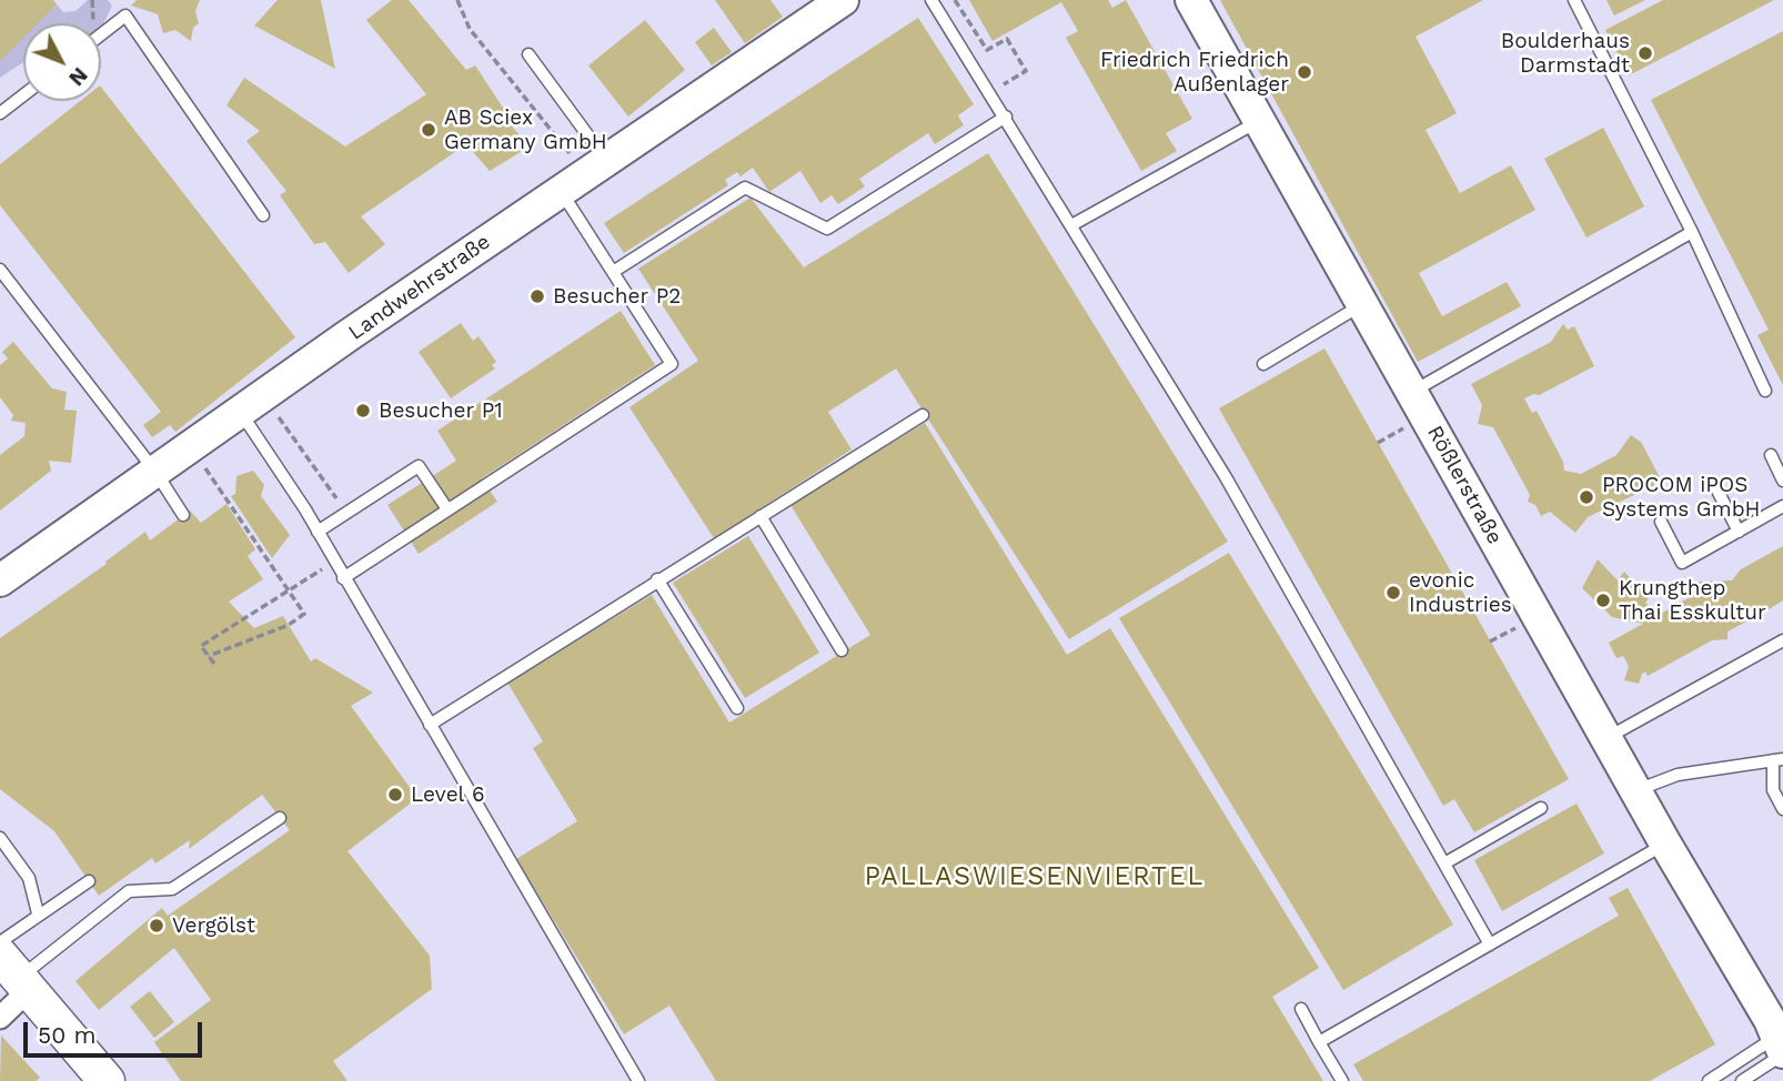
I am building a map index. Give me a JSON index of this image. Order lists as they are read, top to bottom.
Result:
{
  "streets": {
    "street": ["Landwehrstraße", "Rößlerstraße"]
  },
  "districts": ["PALLASWIESENVIERTEL"],
  "places": [
    "Boulderhaus Darmstadt",
    "Friedrich Friedrich Außenlager",
    "AB Sciex Germany GmbH",
    "Besucher P2",
    "Besucher P1",
    "PROCOM iPOS Systems GmbH",
    "evonic Industries",
    "Krungthep Thai Esskultur",
    "Level 6",
    "Vergölst"
  ],
  "scale_bar": "50 m",
  "north": "bottom right"
}
